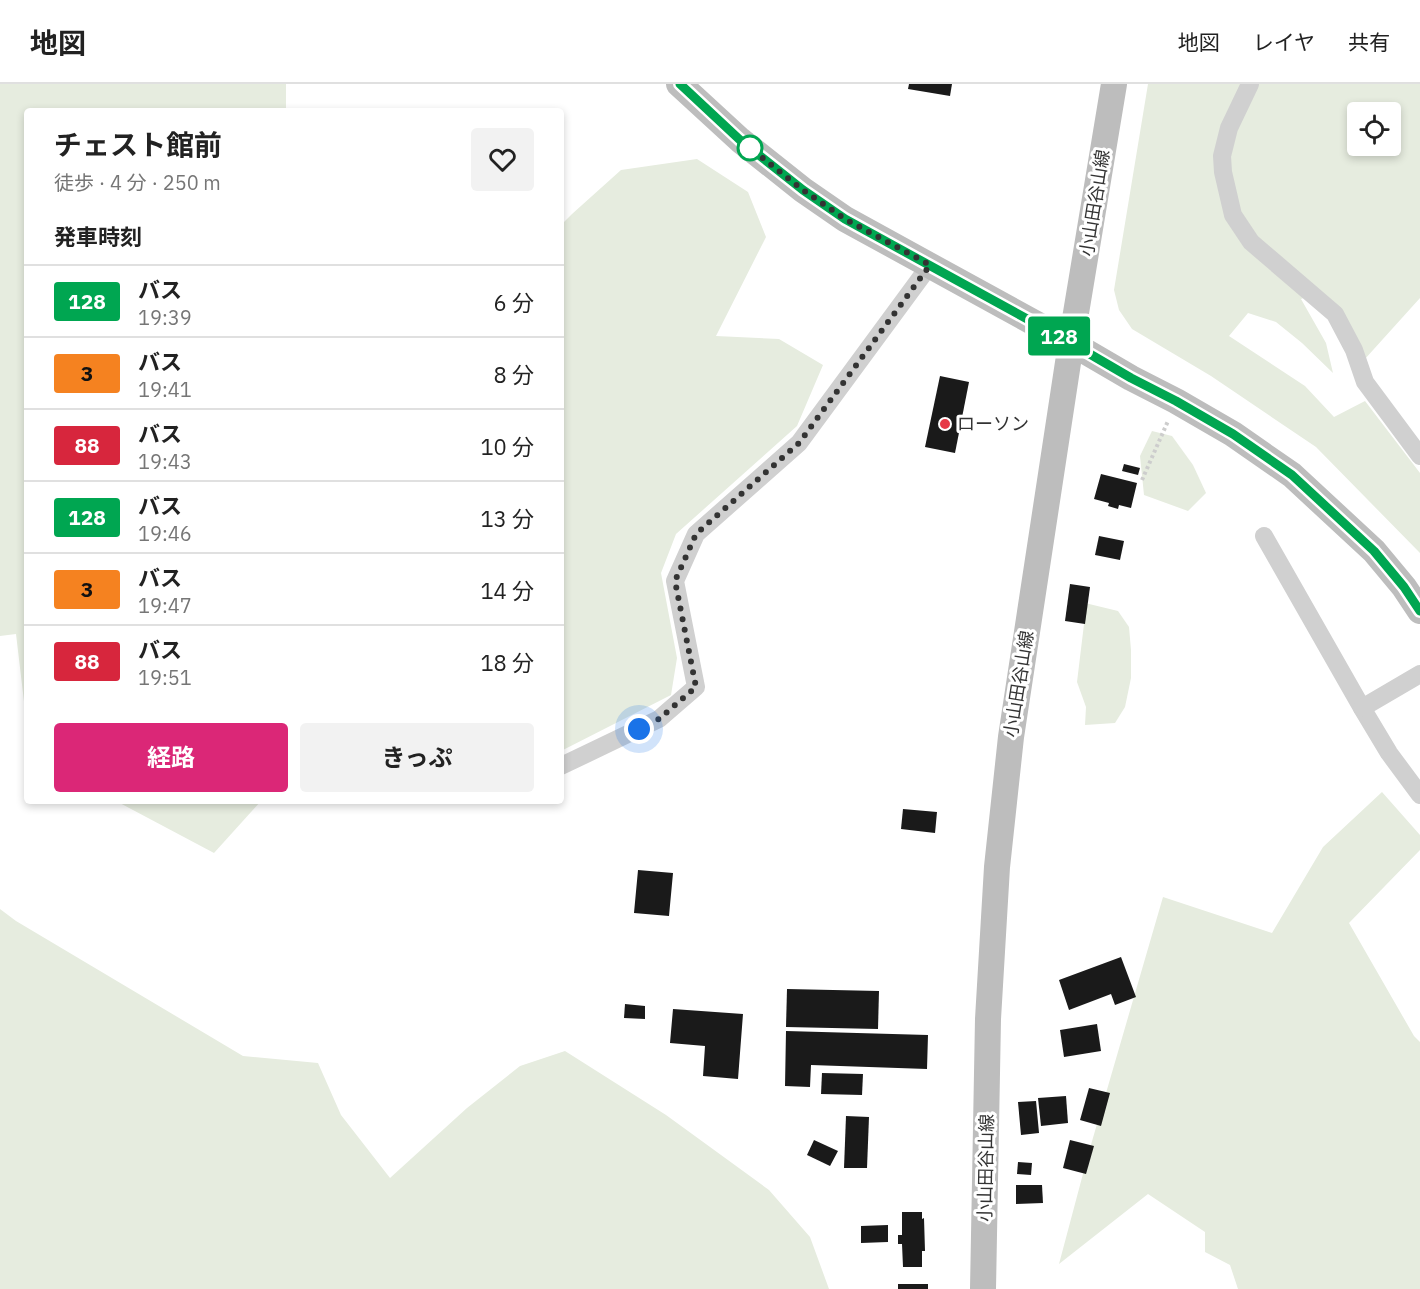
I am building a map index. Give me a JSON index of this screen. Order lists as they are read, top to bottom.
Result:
{
  "streets": {
    "main road": ["小山田谷山線"]
  },
  "places": ["ローソン"],
  "lines": ["bus line 128"],
  "page": {
    "header": "地図",
    "nav": ["地図", "レイヤ", "共有"],
    "on_map": "128",
    "heading": [
      ["チェスト館前", "徒歩 · 4 分 · 250 m"],
      "発車時刻"
    ],
    "list": [
      {
        "mark": "128",
        "name": "バス",
        "note": "19:39",
        "value": "6 分"
      },
      {
        "mark": "3",
        "name": "バス",
        "note": "19:41",
        "value": "8 分"
      },
      {
        "mark": "88",
        "name": "バス",
        "note": "19:43",
        "value": "10 分"
      },
      {
        "mark": "128",
        "name": "バス",
        "note": "19:46",
        "value": "13 分"
      },
      {
        "mark": "3",
        "name": "バス",
        "note": "19:47",
        "value": "14 分"
      },
      {
        "mark": "88",
        "name": "バス",
        "note": "19:51",
        "value": "18 分"
      }
    ],
    "buttons": ["経路", "きっぷ"]
  }
}
